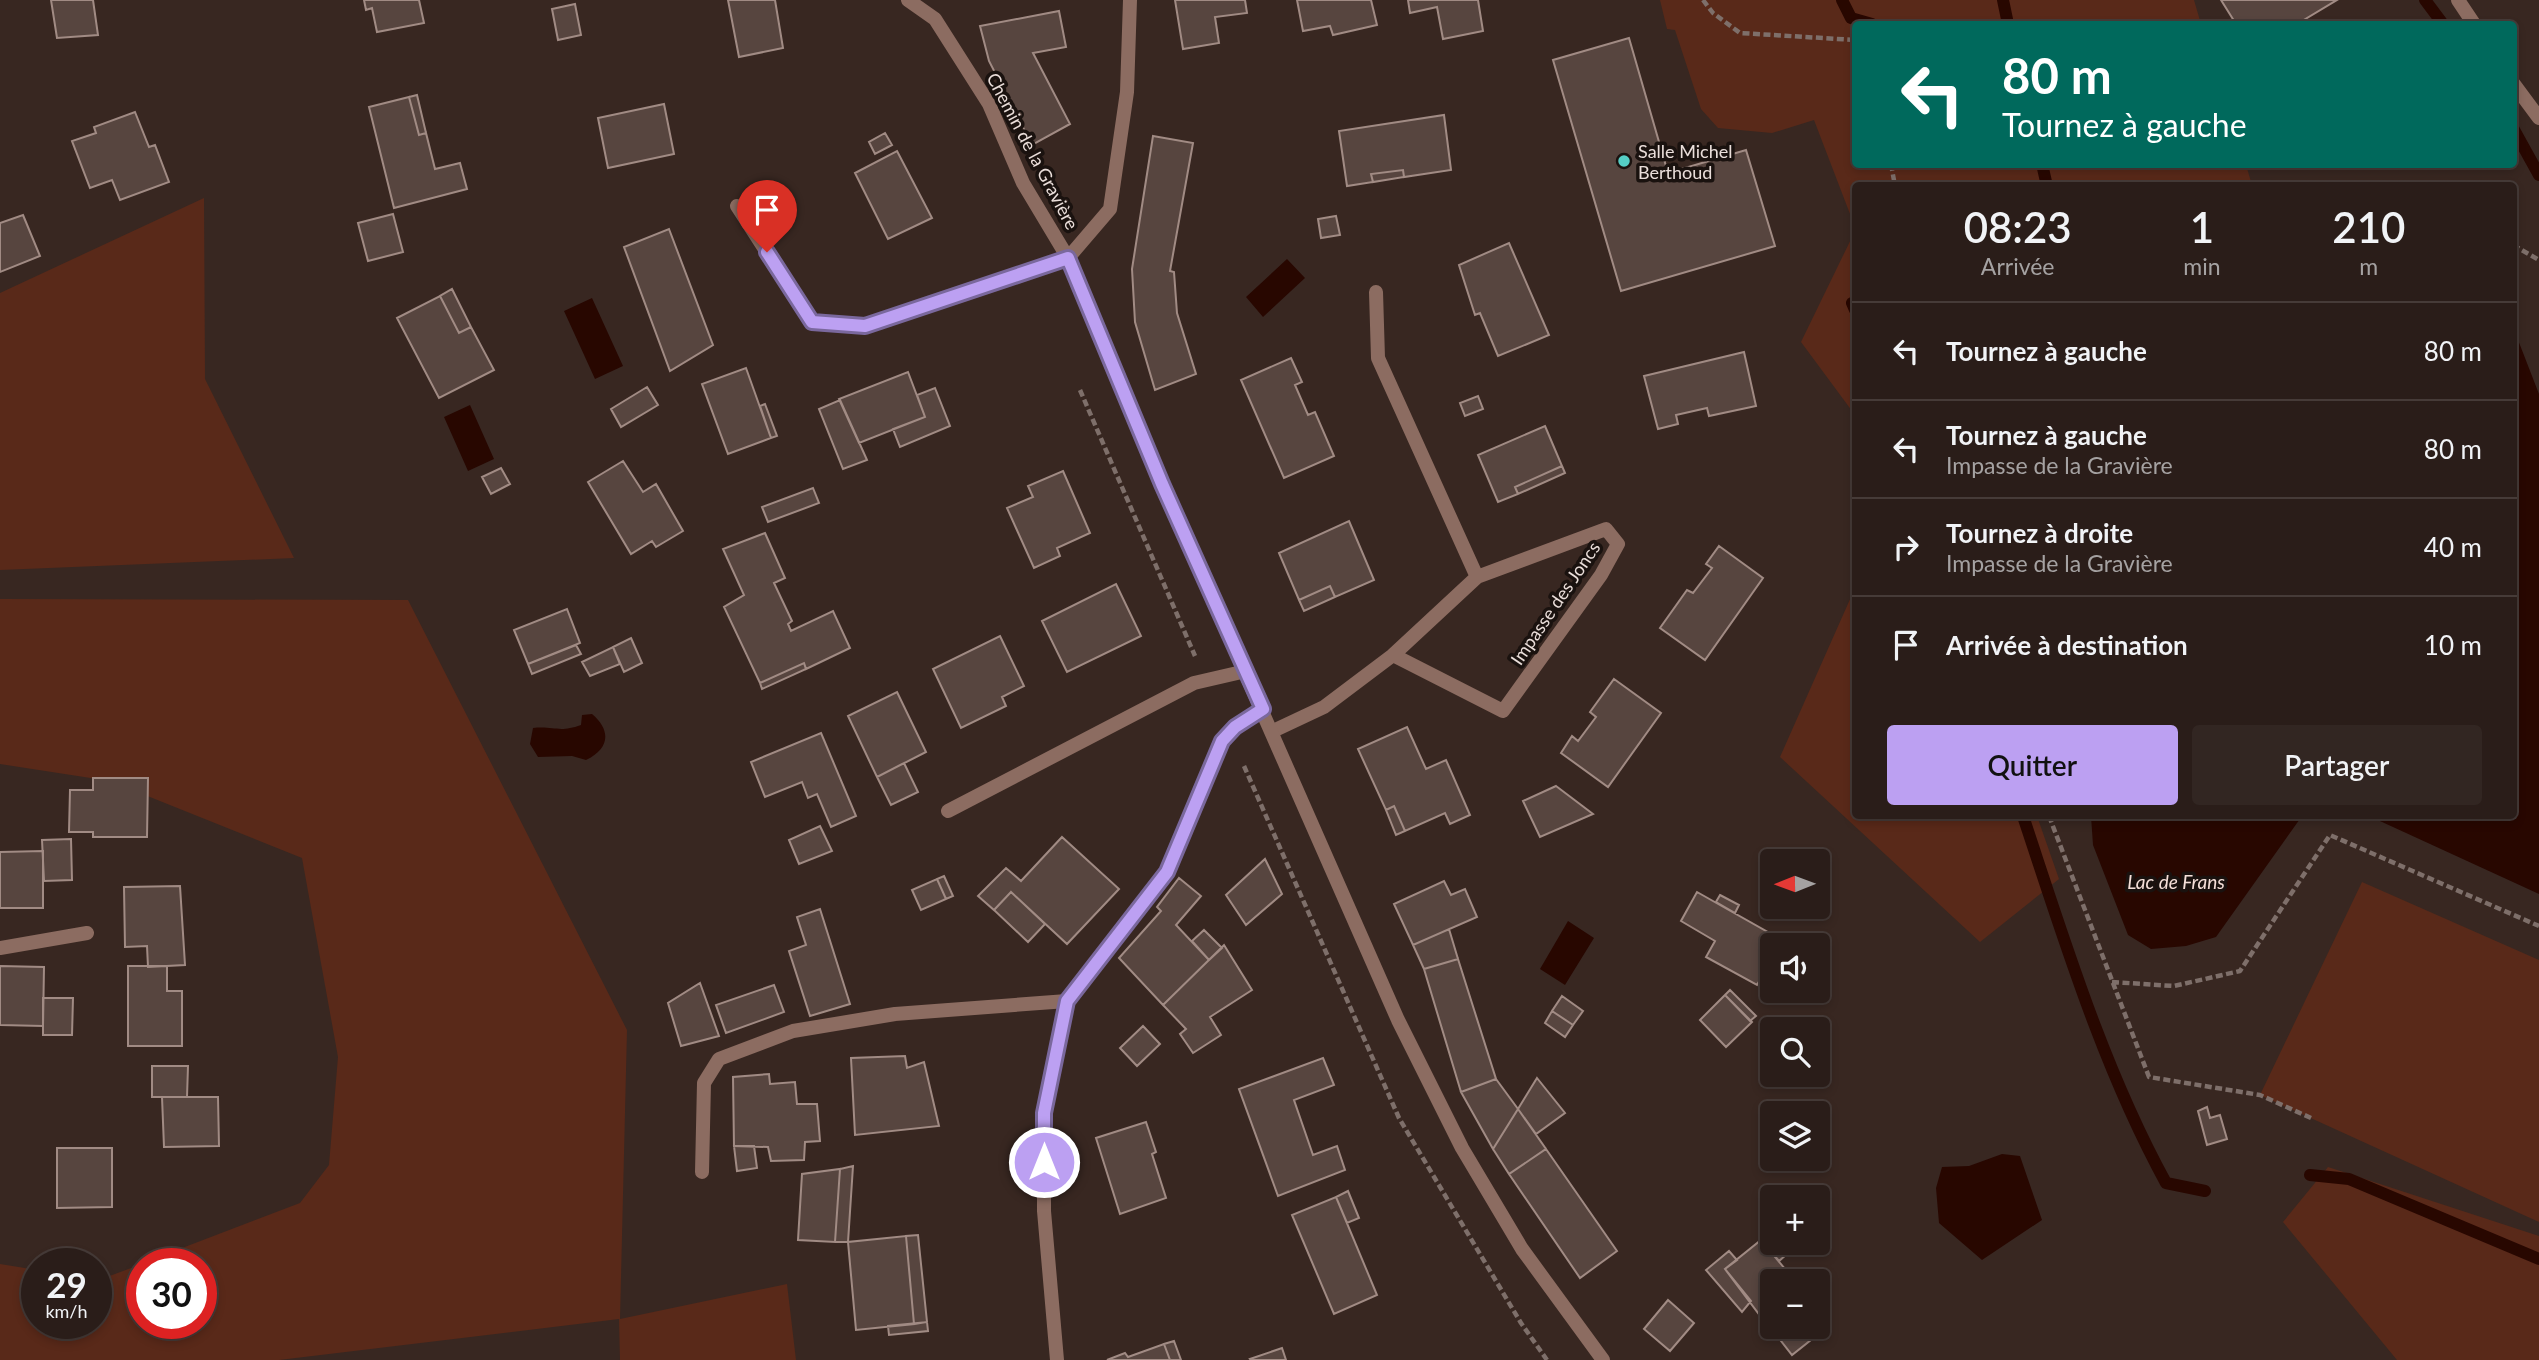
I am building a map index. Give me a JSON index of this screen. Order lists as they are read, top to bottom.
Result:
{
  "streets": {
    "street": ["Chemin de la Gravière", "Impasse des Joncs"]
  },
  "crossings": [
    ["Chemin de la Gravière", "Impasse des Joncs"]
  ],
  "water": ["Lac de Frans"],
  "places": ["Salle Michel Berthoud"],
  "north": "left",
  "page": {
    "turn": ["80 m", "Tournez à gauche"],
    "eta": [
      "08:23",
      "Arrivée",
      "1",
      "min",
      "210",
      "m"
    ],
    "list": [
      {
        "name": "Tournez à gauche",
        "value": "80 m"
      },
      {
        "name": "Tournez à gauche",
        "note": "Impasse de la Gravière",
        "value": "80 m"
      },
      {
        "name": "Tournez à droite",
        "note": "Impasse de la Gravière",
        "value": "40 m"
      },
      {
        "name": "Arrivée à destination",
        "value": "10 m"
      }
    ],
    "buttons": ["Quitter", "Partager"],
    "map_buttons": ["+", "−"],
    "speed": "29 km/h",
    "limit": "30"
  }
}
